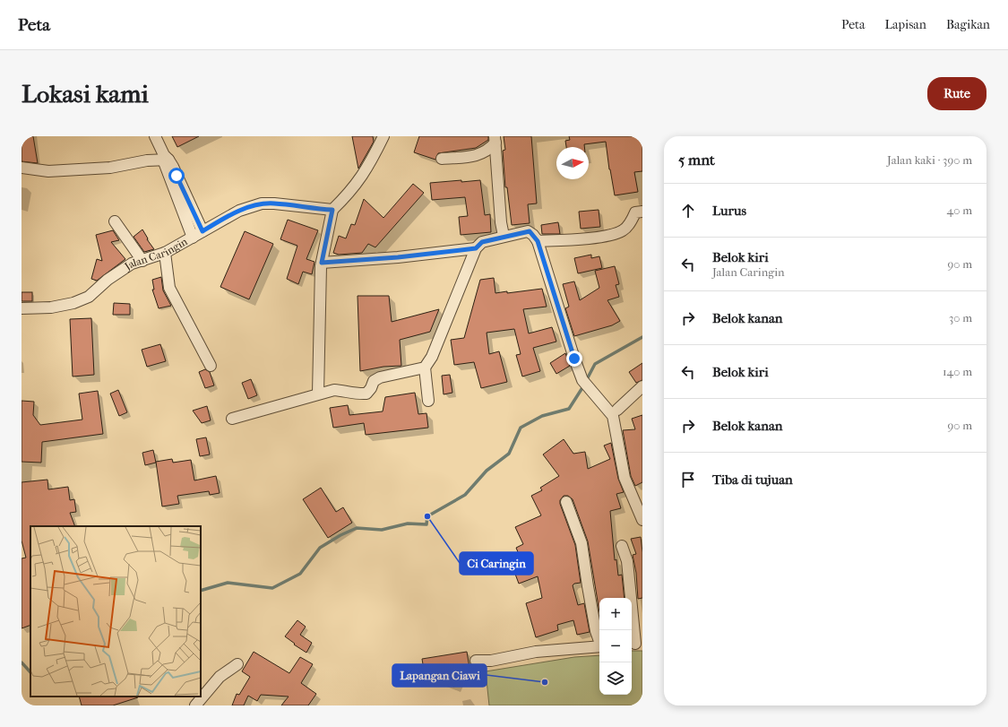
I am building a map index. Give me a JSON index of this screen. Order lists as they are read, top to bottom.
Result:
{
  "streets": {
    "street": ["Jalan Caringin"]
  },
  "places": ["Ci Caringin", "Lapangan Ciawi"],
  "north": "right",
  "page": {
    "header": "Peta",
    "nav": ["Peta", "Lapisan", "Bagikan"],
    "buttons": "Rute",
    "title": "Lokasi kami",
    "heading": ["5 mnt", "Jalan kaki · 390 m"],
    "list": [
      ["Lurus", "40 m"],
      ["Belok kiri", "Jalan Caringin", "90 m"],
      ["Belok kanan", "30 m"],
      ["Belok kiri", "140 m"],
      ["Belok kanan", "90 m"],
      "Tiba di tujuan"
    ],
    "map_buttons": ["+", "−"]
  }
}
